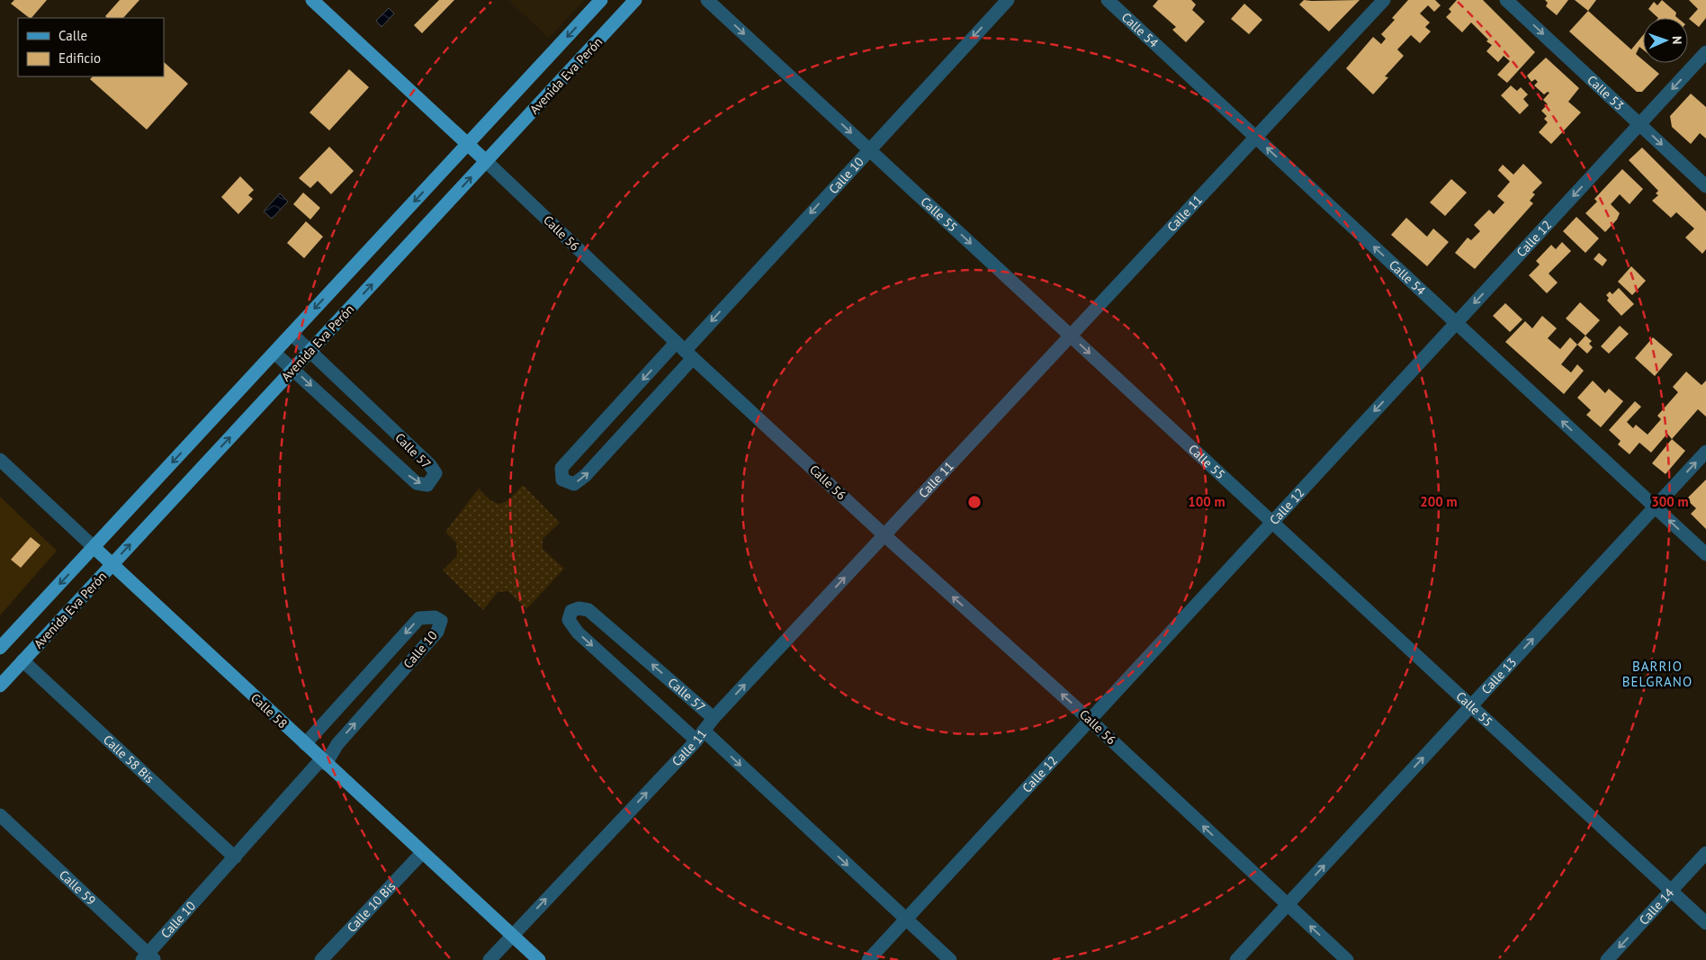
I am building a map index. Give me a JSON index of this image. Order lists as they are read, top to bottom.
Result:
{
  "streets": {
    "main road": ["Avenida Eva Perón", "Calle 56", "Calle 58"],
    "street": [
      "Calle 54",
      "Calle 53",
      "Calle 10",
      "Calle 11",
      "Calle 55",
      "Calle 12",
      "Calle 57",
      "Calle 13",
      "Calle 58 Bis",
      "Calle 59",
      "Calle 10 Bis",
      "Calle 14"
    ]
  },
  "crossings": [
    ["Calle 54", "Calle 11"],
    ["Calle 54", "Calle 12"],
    ["Calle 54", "Calle 13"],
    ["Avenida Eva Perón", "Calle 56"],
    ["Avenida Eva Perón", "Calle 57"],
    ["Avenida Eva Perón", "Calle 58"],
    ["Avenida Eva Perón", "Calle 58 Bis"],
    ["Calle 53", "Calle 12"],
    ["Calle 10", "Calle 55"],
    ["Calle 10", "Calle 56"],
    ["Calle 10", "Calle 58"],
    ["Calle 10", "Calle 58 Bis"],
    ["Calle 10", "Calle 59"],
    ["Calle 11", "Calle 55"],
    ["Calle 11", "Calle 56"],
    ["Calle 11", "Calle 57"],
    ["Calle 11", "Calle 58"],
    ["Calle 55", "Calle 12"],
    ["Calle 55", "Calle 13"],
    ["Calle 55", "Calle 14"],
    ["Calle 56", "Calle 12"],
    ["Calle 56", "Calle 13"],
    ["Calle 12", "Calle 57"],
    ["Calle 58", "Calle 10 Bis"]
  ],
  "one_way": [
    "Calle 54",
    "Calle 53",
    "Calle 11",
    "Calle 55",
    "Calle 56",
    "Calle 12",
    "Calle 13",
    "Calle 14"
  ],
  "districts": ["BARRIO BELGRANO"],
  "legend": ["Calle", "Edificio"],
  "north": "right",
  "rings": ["100 m", "200 m", "300 m"]
}
